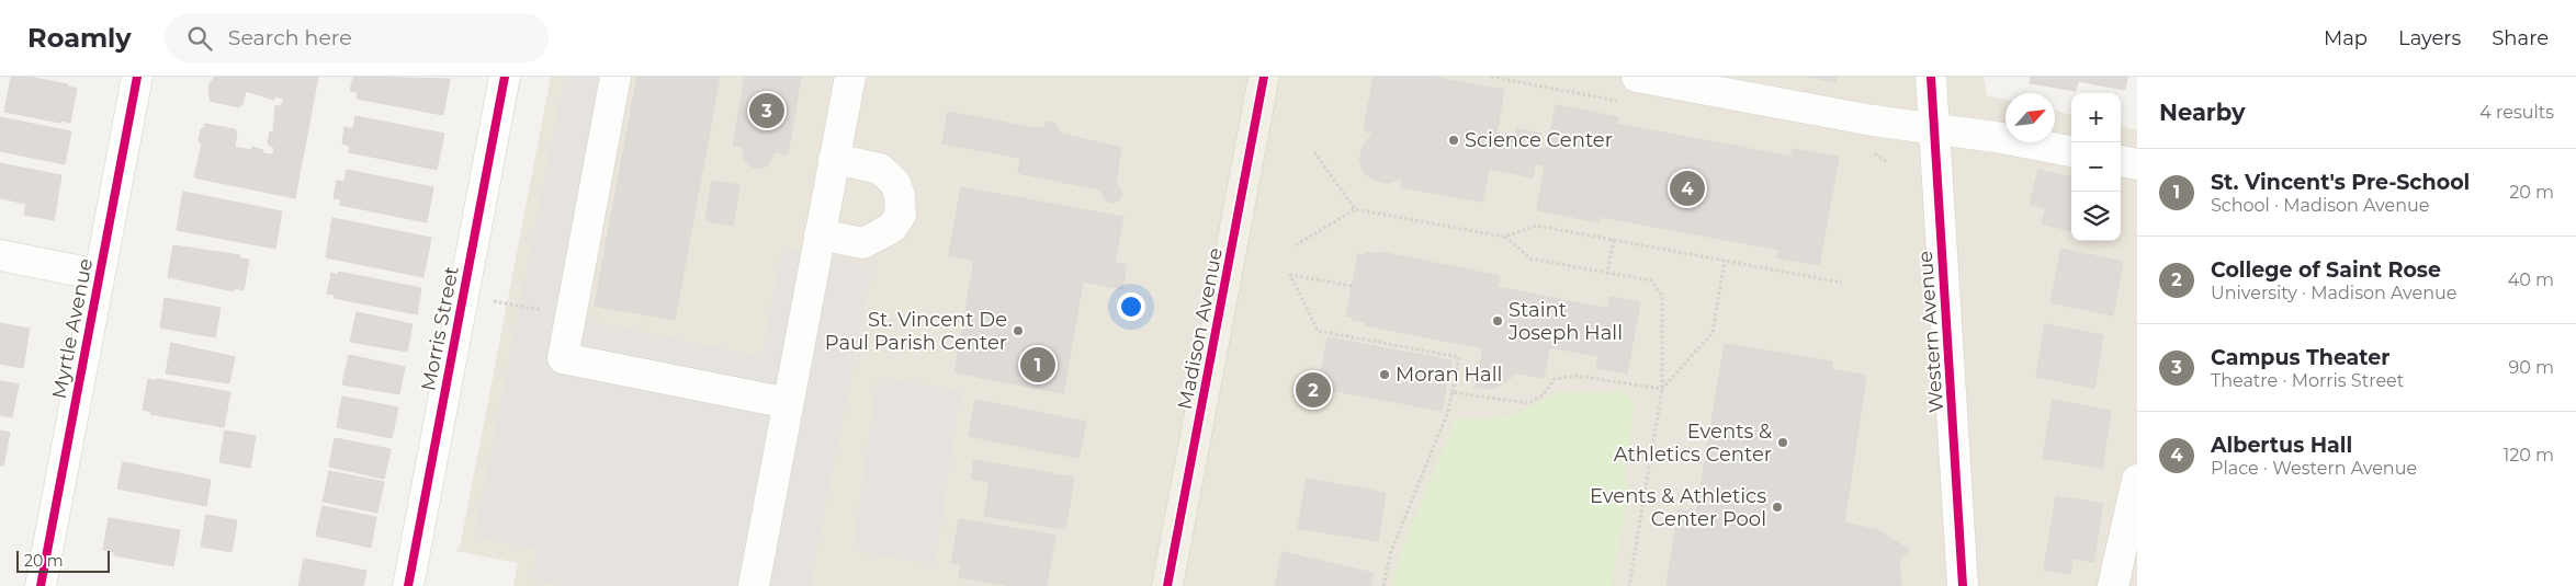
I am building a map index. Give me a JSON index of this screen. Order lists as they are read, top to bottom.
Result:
{
  "streets": {
    "main road": ["Madison Avenue"],
    "street": ["Myrtle Avenue", "Morris Street", "Western Avenue"]
  },
  "places": [
    "Science Center",
    "Staint Joseph Hall",
    "St. Vincent De Paul Parish Center",
    "Moran Hall",
    "Events & Athletics Center",
    "Events & Athletics Center Pool"
  ],
  "scale_bar": "20 m",
  "north": "top right",
  "page": {
    "header": "Roamly",
    "search": "Search here",
    "nav": ["Map", "Layers", "Share"],
    "heading": ["Nearby", "4 results"],
    "pins": [
      "3",
      "4",
      "1",
      "2"
    ],
    "map_buttons": ["+", "−"],
    "list": [
      {
        "mark": "1",
        "name": "St. Vincent's Pre-School",
        "note": "School · Madison Avenue",
        "value": "20 m"
      },
      {
        "mark": "2",
        "name": "College of Saint Rose",
        "note": "University · Madison Avenue",
        "value": "40 m"
      },
      {
        "mark": "3",
        "name": "Campus Theater",
        "note": "Theatre · Morris Street",
        "value": "90 m"
      },
      {
        "mark": "4",
        "name": "Albertus Hall",
        "note": "Place · Western Avenue",
        "value": "120 m"
      }
    ],
    "scale": "20 m"
  }
}
